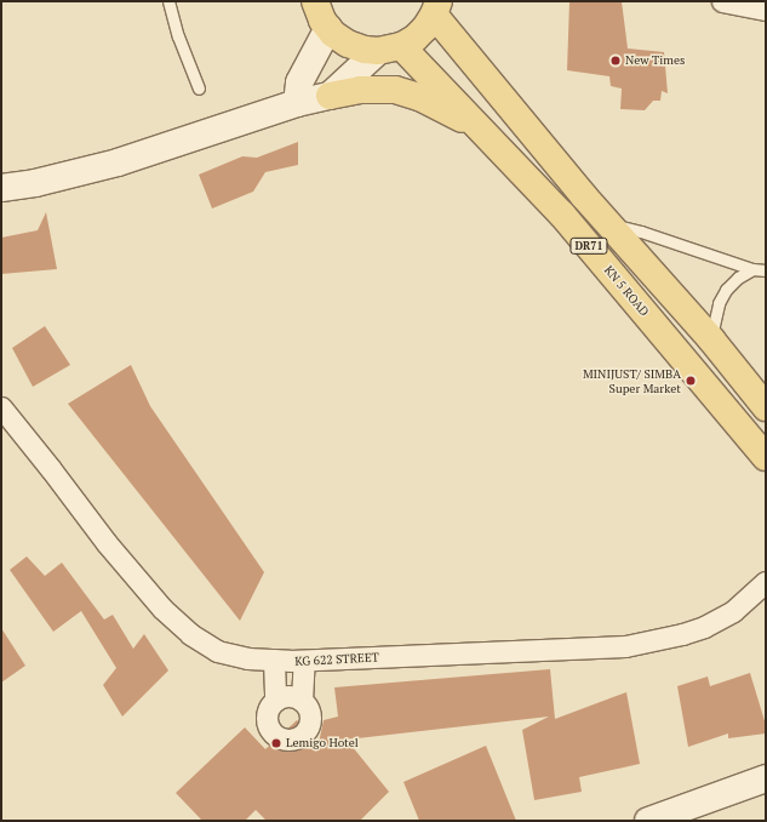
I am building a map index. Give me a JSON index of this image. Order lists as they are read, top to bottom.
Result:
{
  "streets": {
    "main road": ["DR71", "KN 5 ROAD"],
    "street": ["KG 622 STREET"]
  },
  "crossings": [
    ["DR71", "KN 5 ROAD"]
  ],
  "places": ["New Times", "MINIJUST/ SIMBA Super Market", "Lemigo Hotel"]
}
